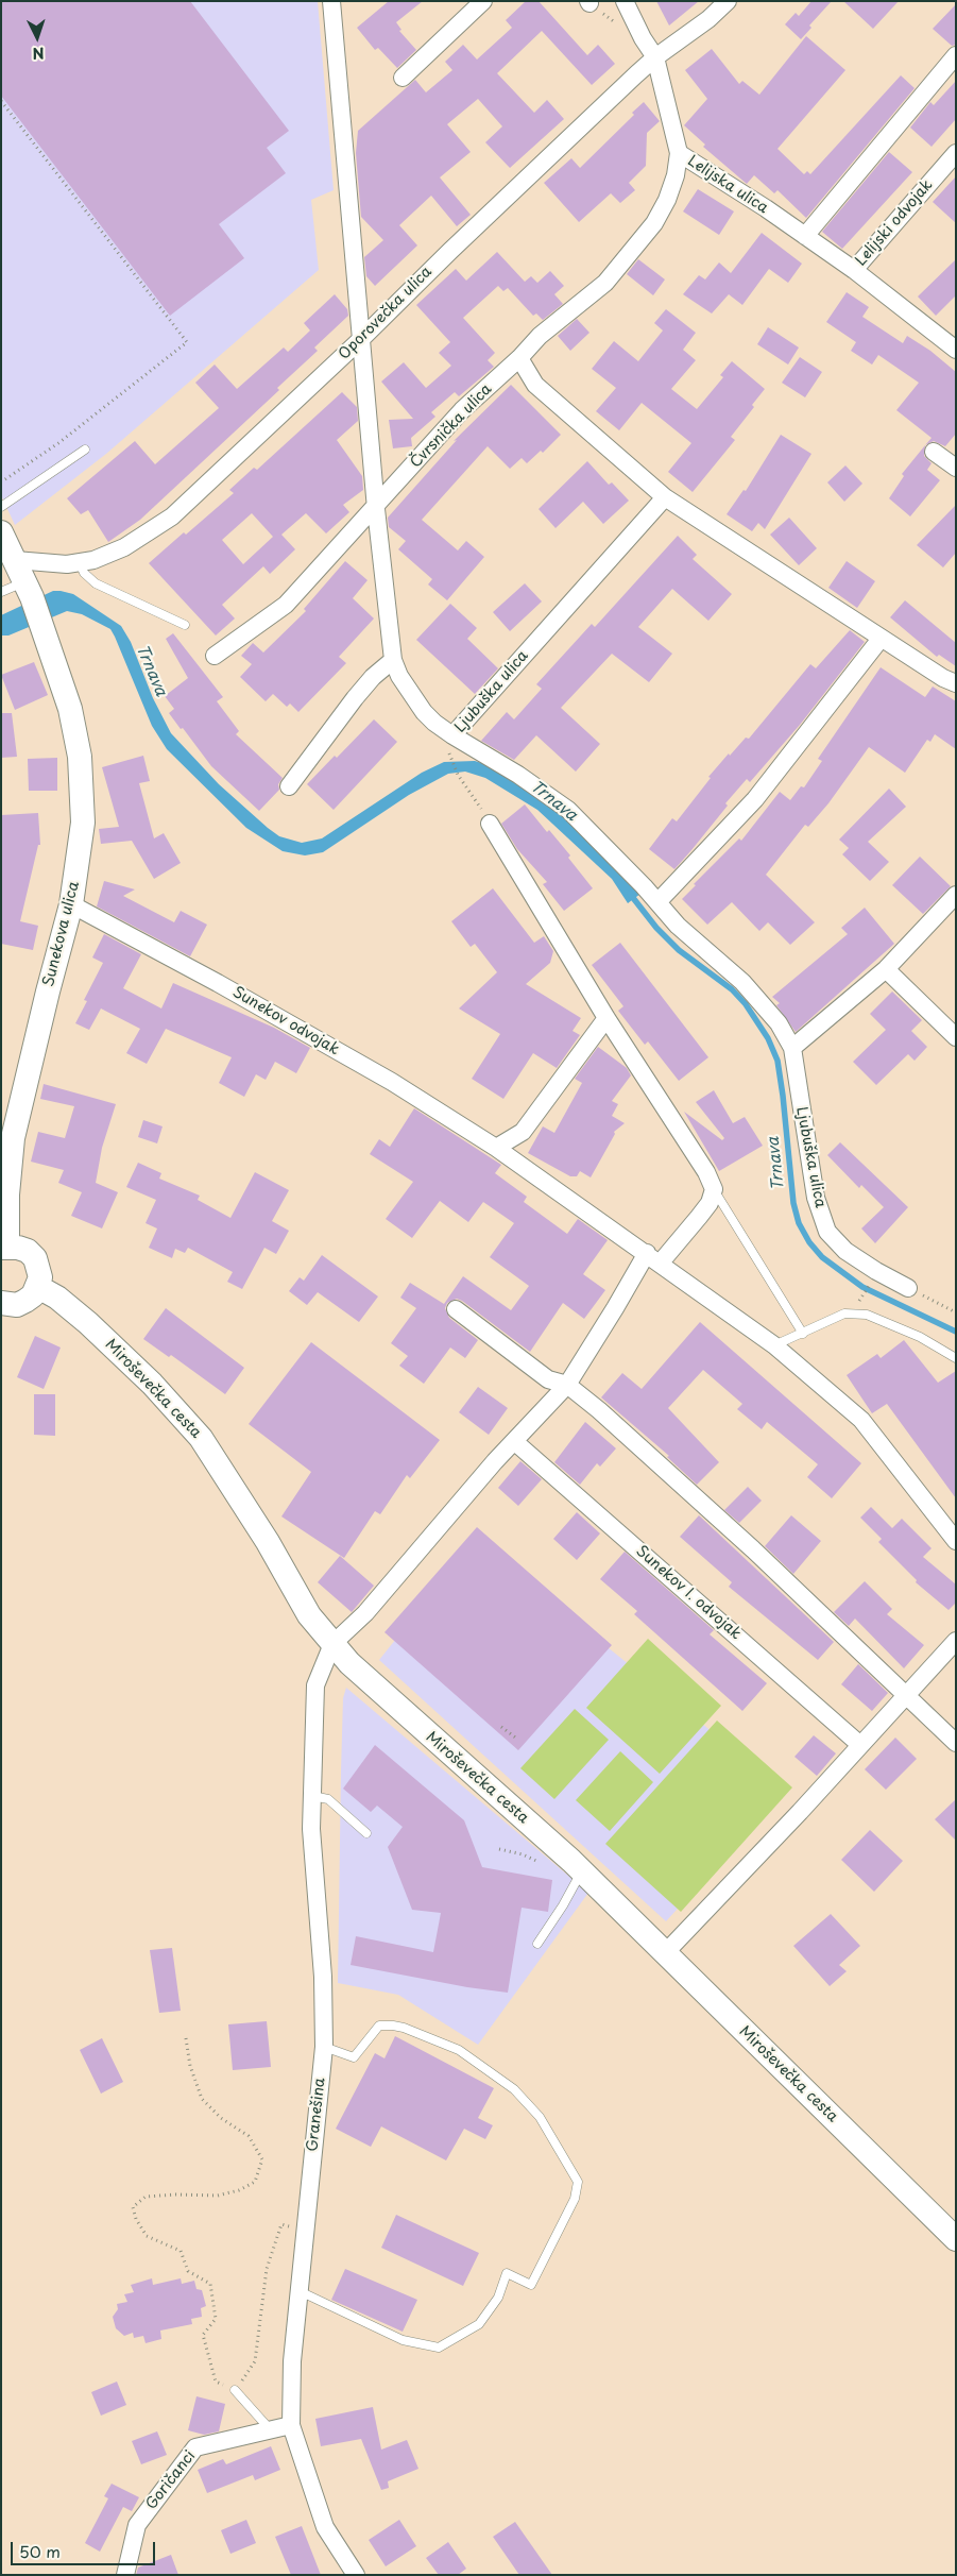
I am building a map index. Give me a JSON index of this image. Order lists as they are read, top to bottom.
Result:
{
  "streets": {
    "main road": ["Sunekova ulica", "Miroševečka cesta"],
    "street": [
      "Lelijska ulica",
      "Lelijski odvojak",
      "Oporovečka ulica",
      "Čvrsnička ulica",
      "Ljubuška ulica",
      "Sunekov odvojak",
      "Sunekov I. odvojak",
      "Granešina",
      "Goričanci"
    ]
  },
  "crossings": [
    ["Lelijska ulica", "Lelijski odvojak"],
    ["Lelijska ulica", "Oporovečka ulica"],
    ["Lelijska ulica", "Čvrsnička ulica"],
    ["Oporovečka ulica", "Sunekova ulica"],
    ["Sunekova ulica", "Sunekov odvojak"],
    ["Miroševečka cesta", "Granešina"],
    ["Granešina", "Goričanci"]
  ],
  "water": ["Trnava"],
  "scale_bar": "50 m",
  "north": "bottom"
}
